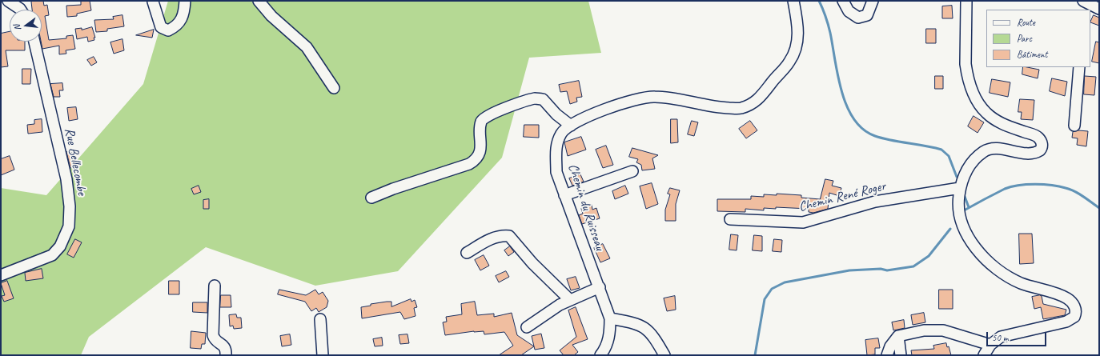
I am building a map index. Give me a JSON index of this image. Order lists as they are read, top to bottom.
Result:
{
  "streets": {
    "street": ["Rue Bellecombe", "Chemin René Roger", "Chemin du Ruisseau"]
  },
  "legend": ["Route", "Parc", "Bâtiment"],
  "scale_bar": "50 m",
  "north": "left"
}
